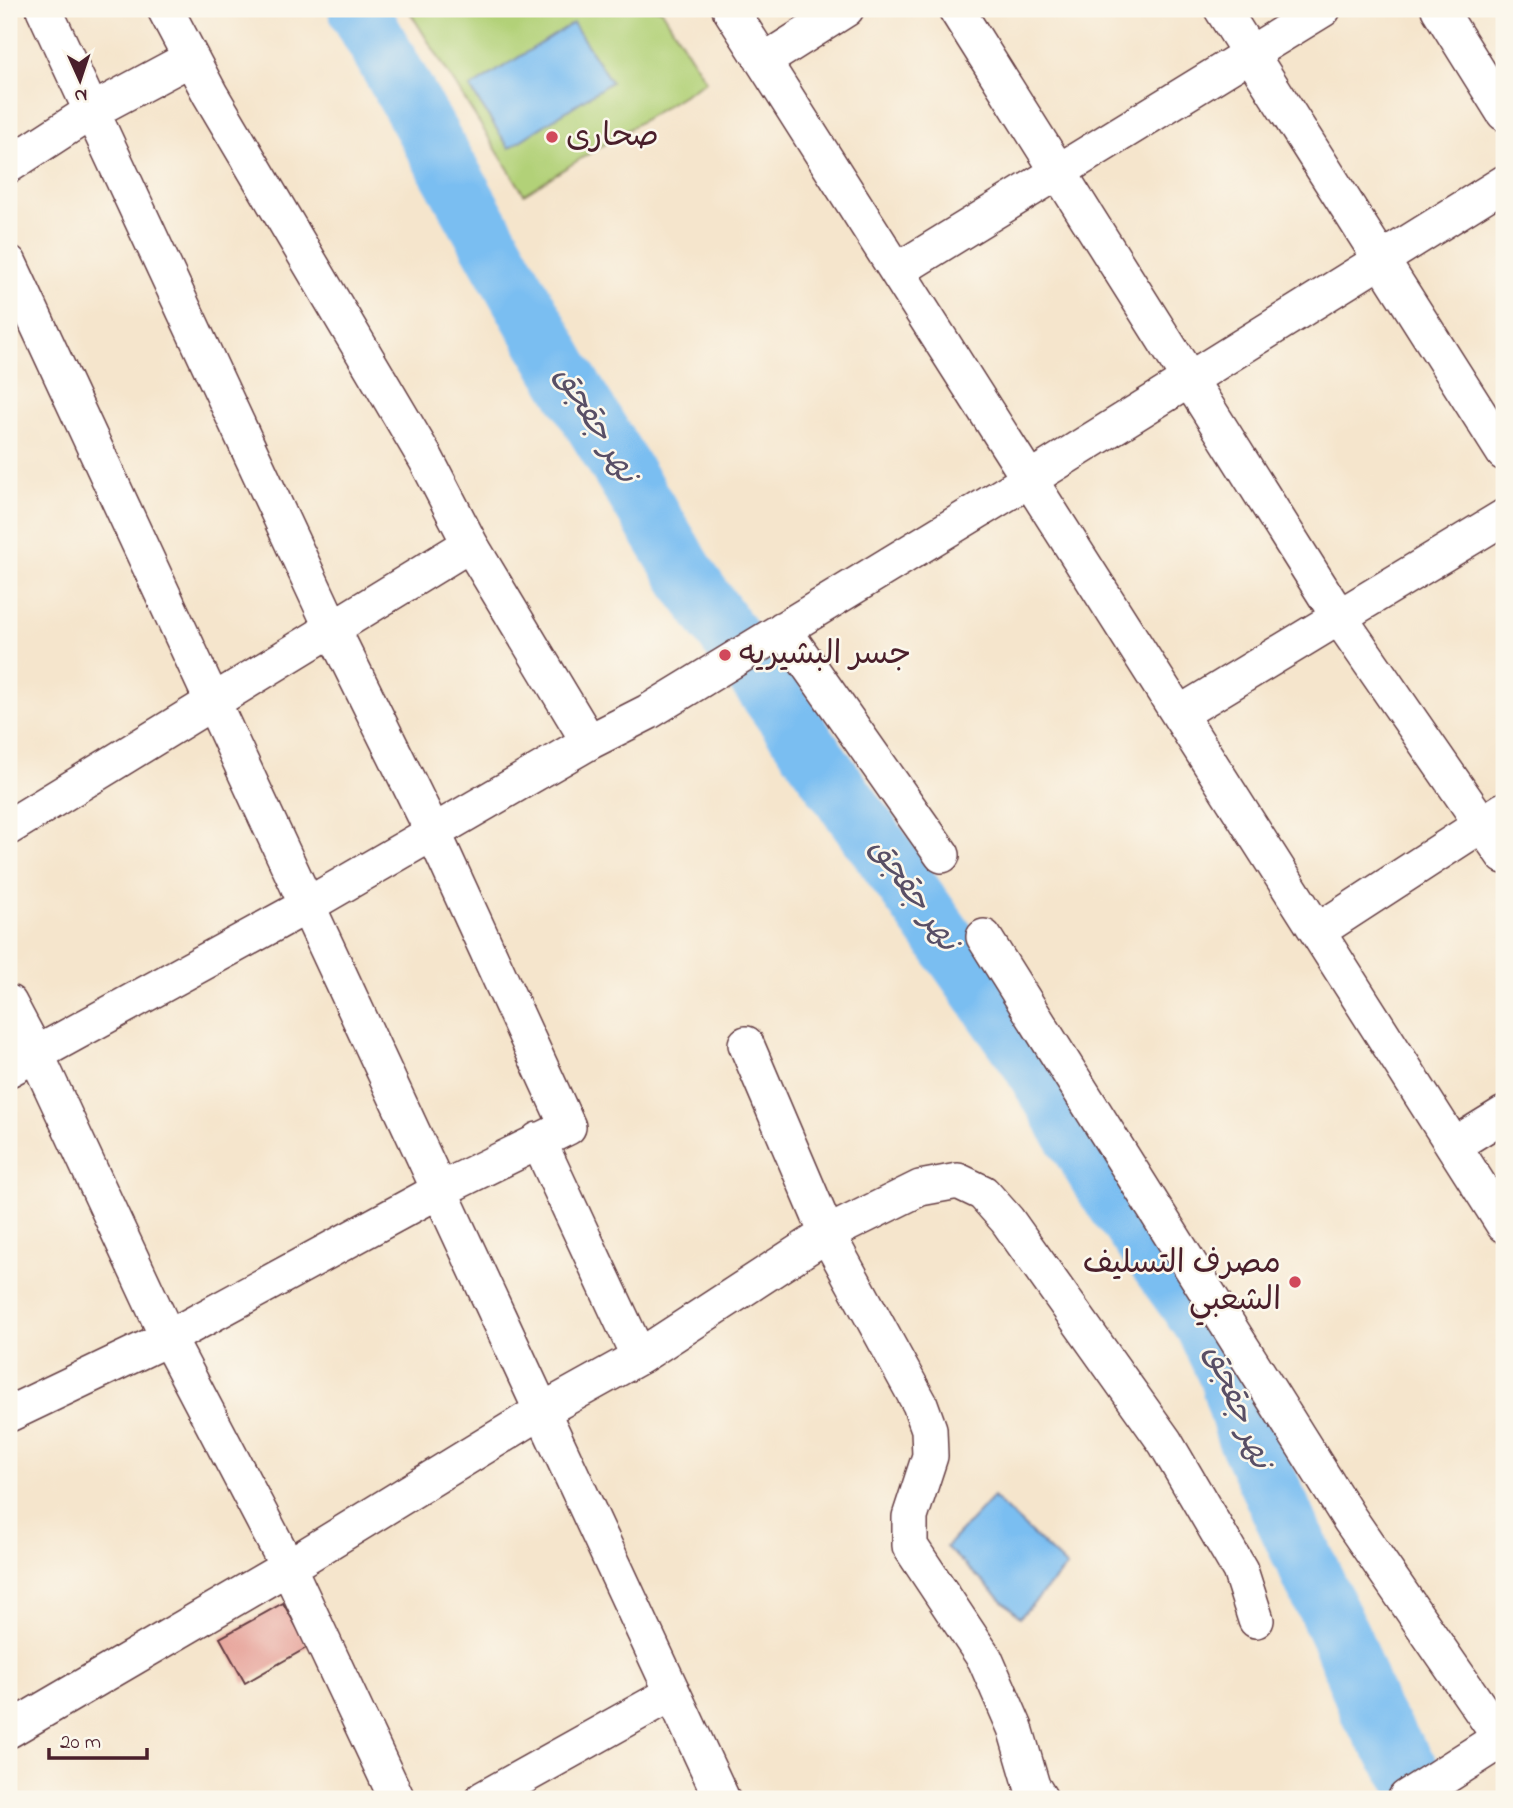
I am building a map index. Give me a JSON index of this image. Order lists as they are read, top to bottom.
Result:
{
  "water": ["نهر جقجق"],
  "places": ["صحارى", "جسر البشيريه", "مصرف التسليف الشعبي"],
  "scale_bar": "20 m",
  "north": "bottom"
}
